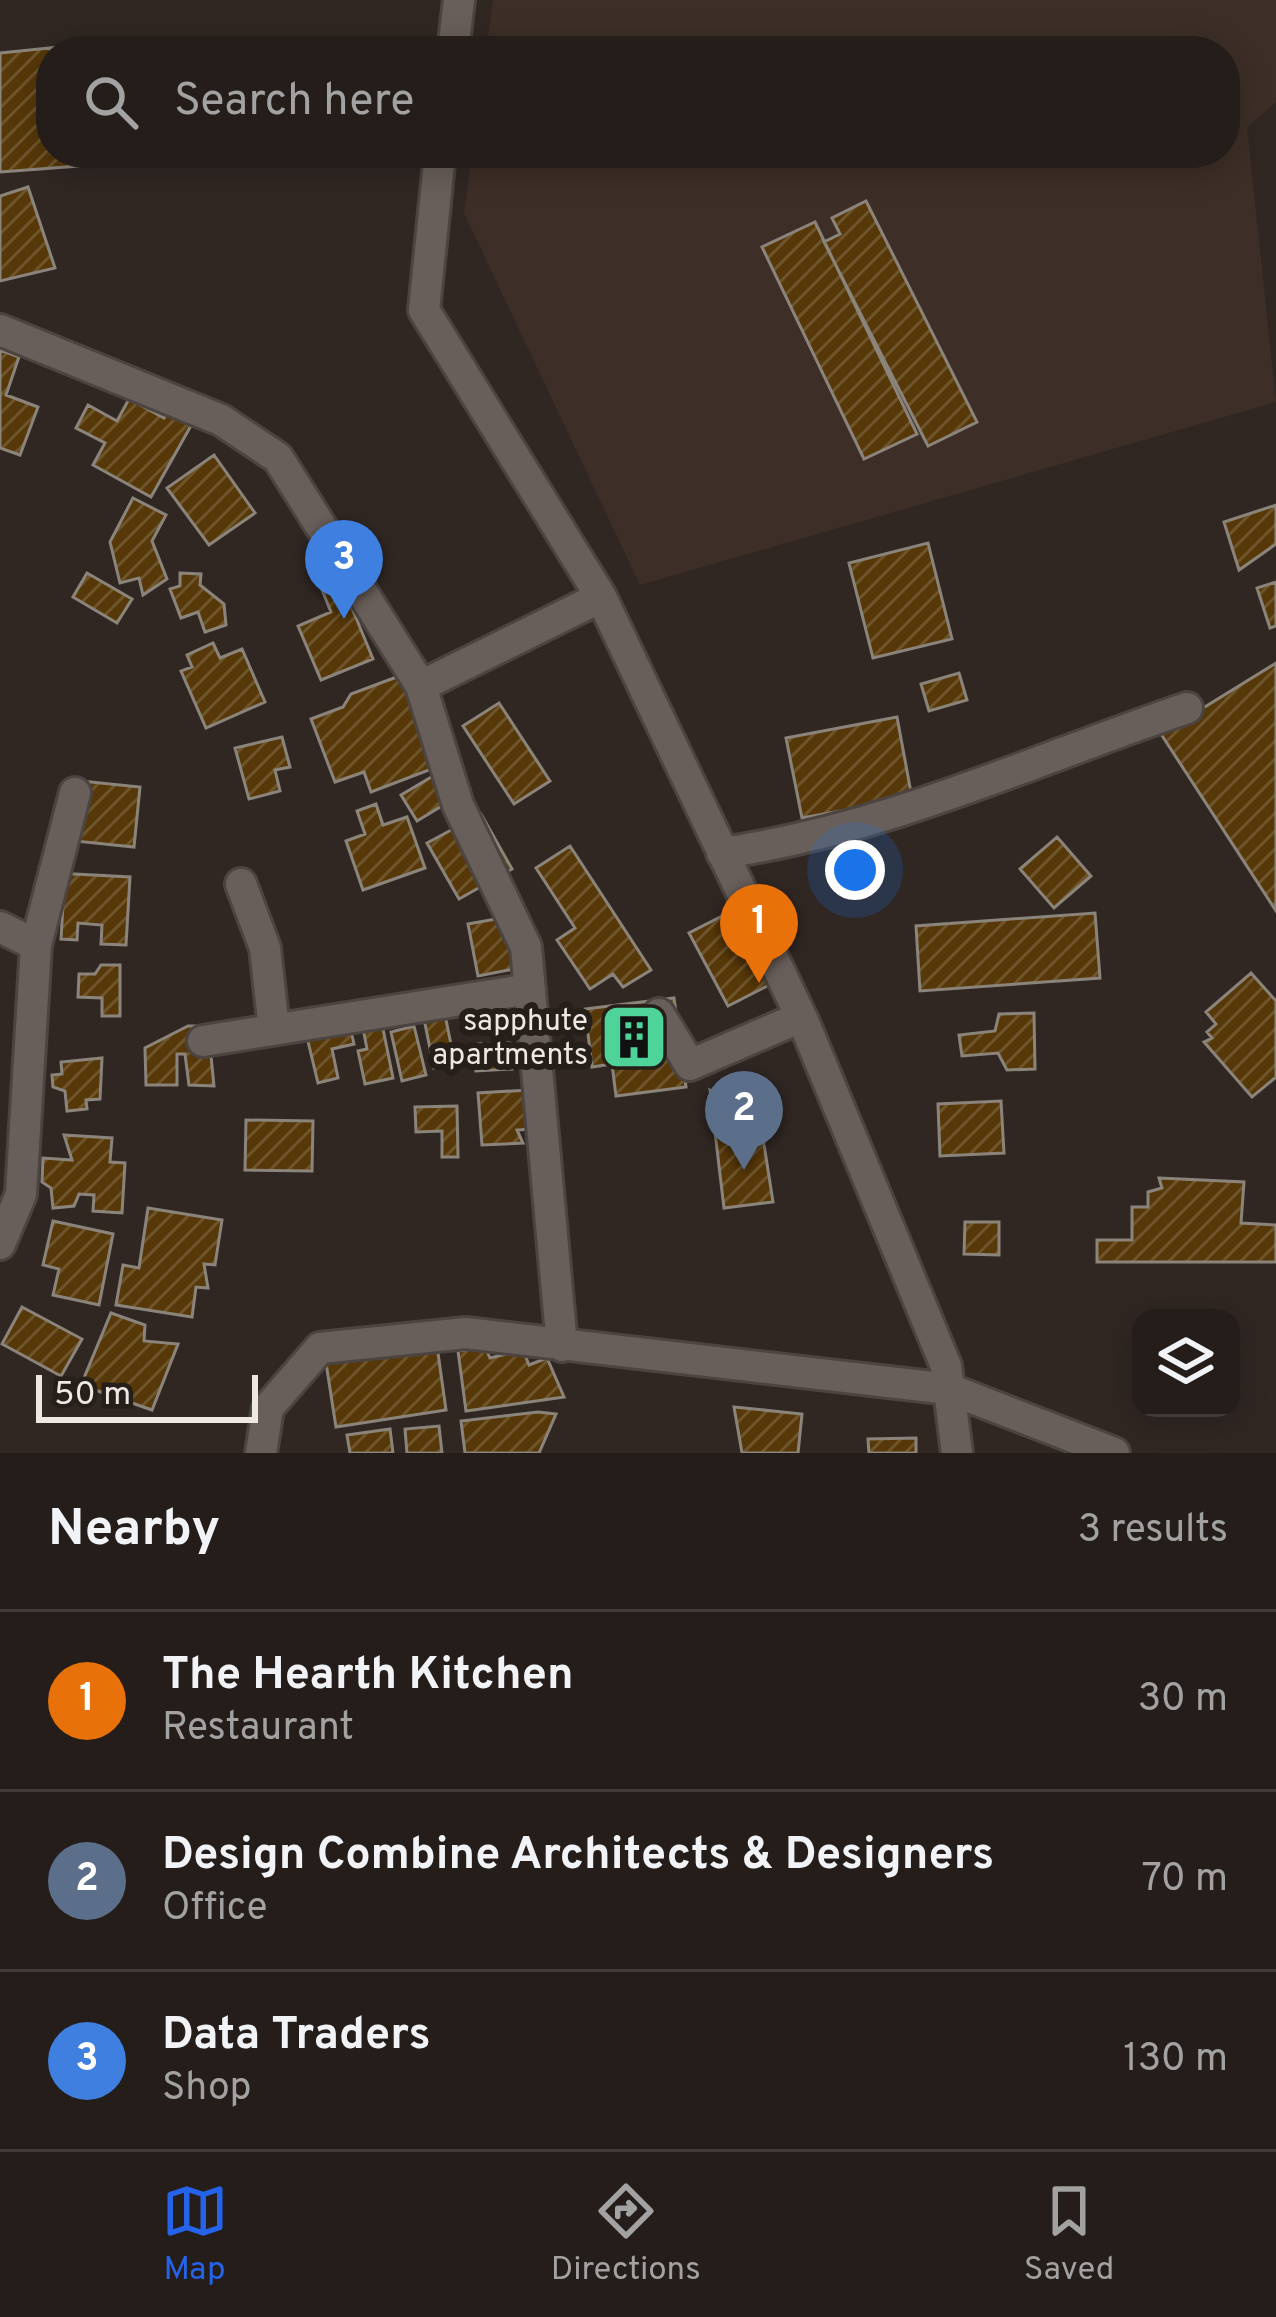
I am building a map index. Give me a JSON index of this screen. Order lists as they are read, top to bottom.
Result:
{
  "places": {
    "building": ["sapphute apartments"]
  },
  "scale_bar": "50 m",
  "page": {
    "search": "Search here",
    "pins": ["3", "1", "2"],
    "scale": "50 m",
    "heading": ["Nearby", "3 results"],
    "list": [
      {
        "mark": "1",
        "name": "The Hearth Kitchen",
        "note": "Restaurant",
        "value": "30 m"
      },
      {
        "mark": "2",
        "name": "Design Combine Architects & Designers",
        "note": "Office",
        "value": "70 m"
      },
      {
        "mark": "3",
        "name": "Data Traders",
        "note": "Shop",
        "value": "130 m"
      }
    ],
    "nav": ["Map", "Directions", "Saved"]
  }
}
